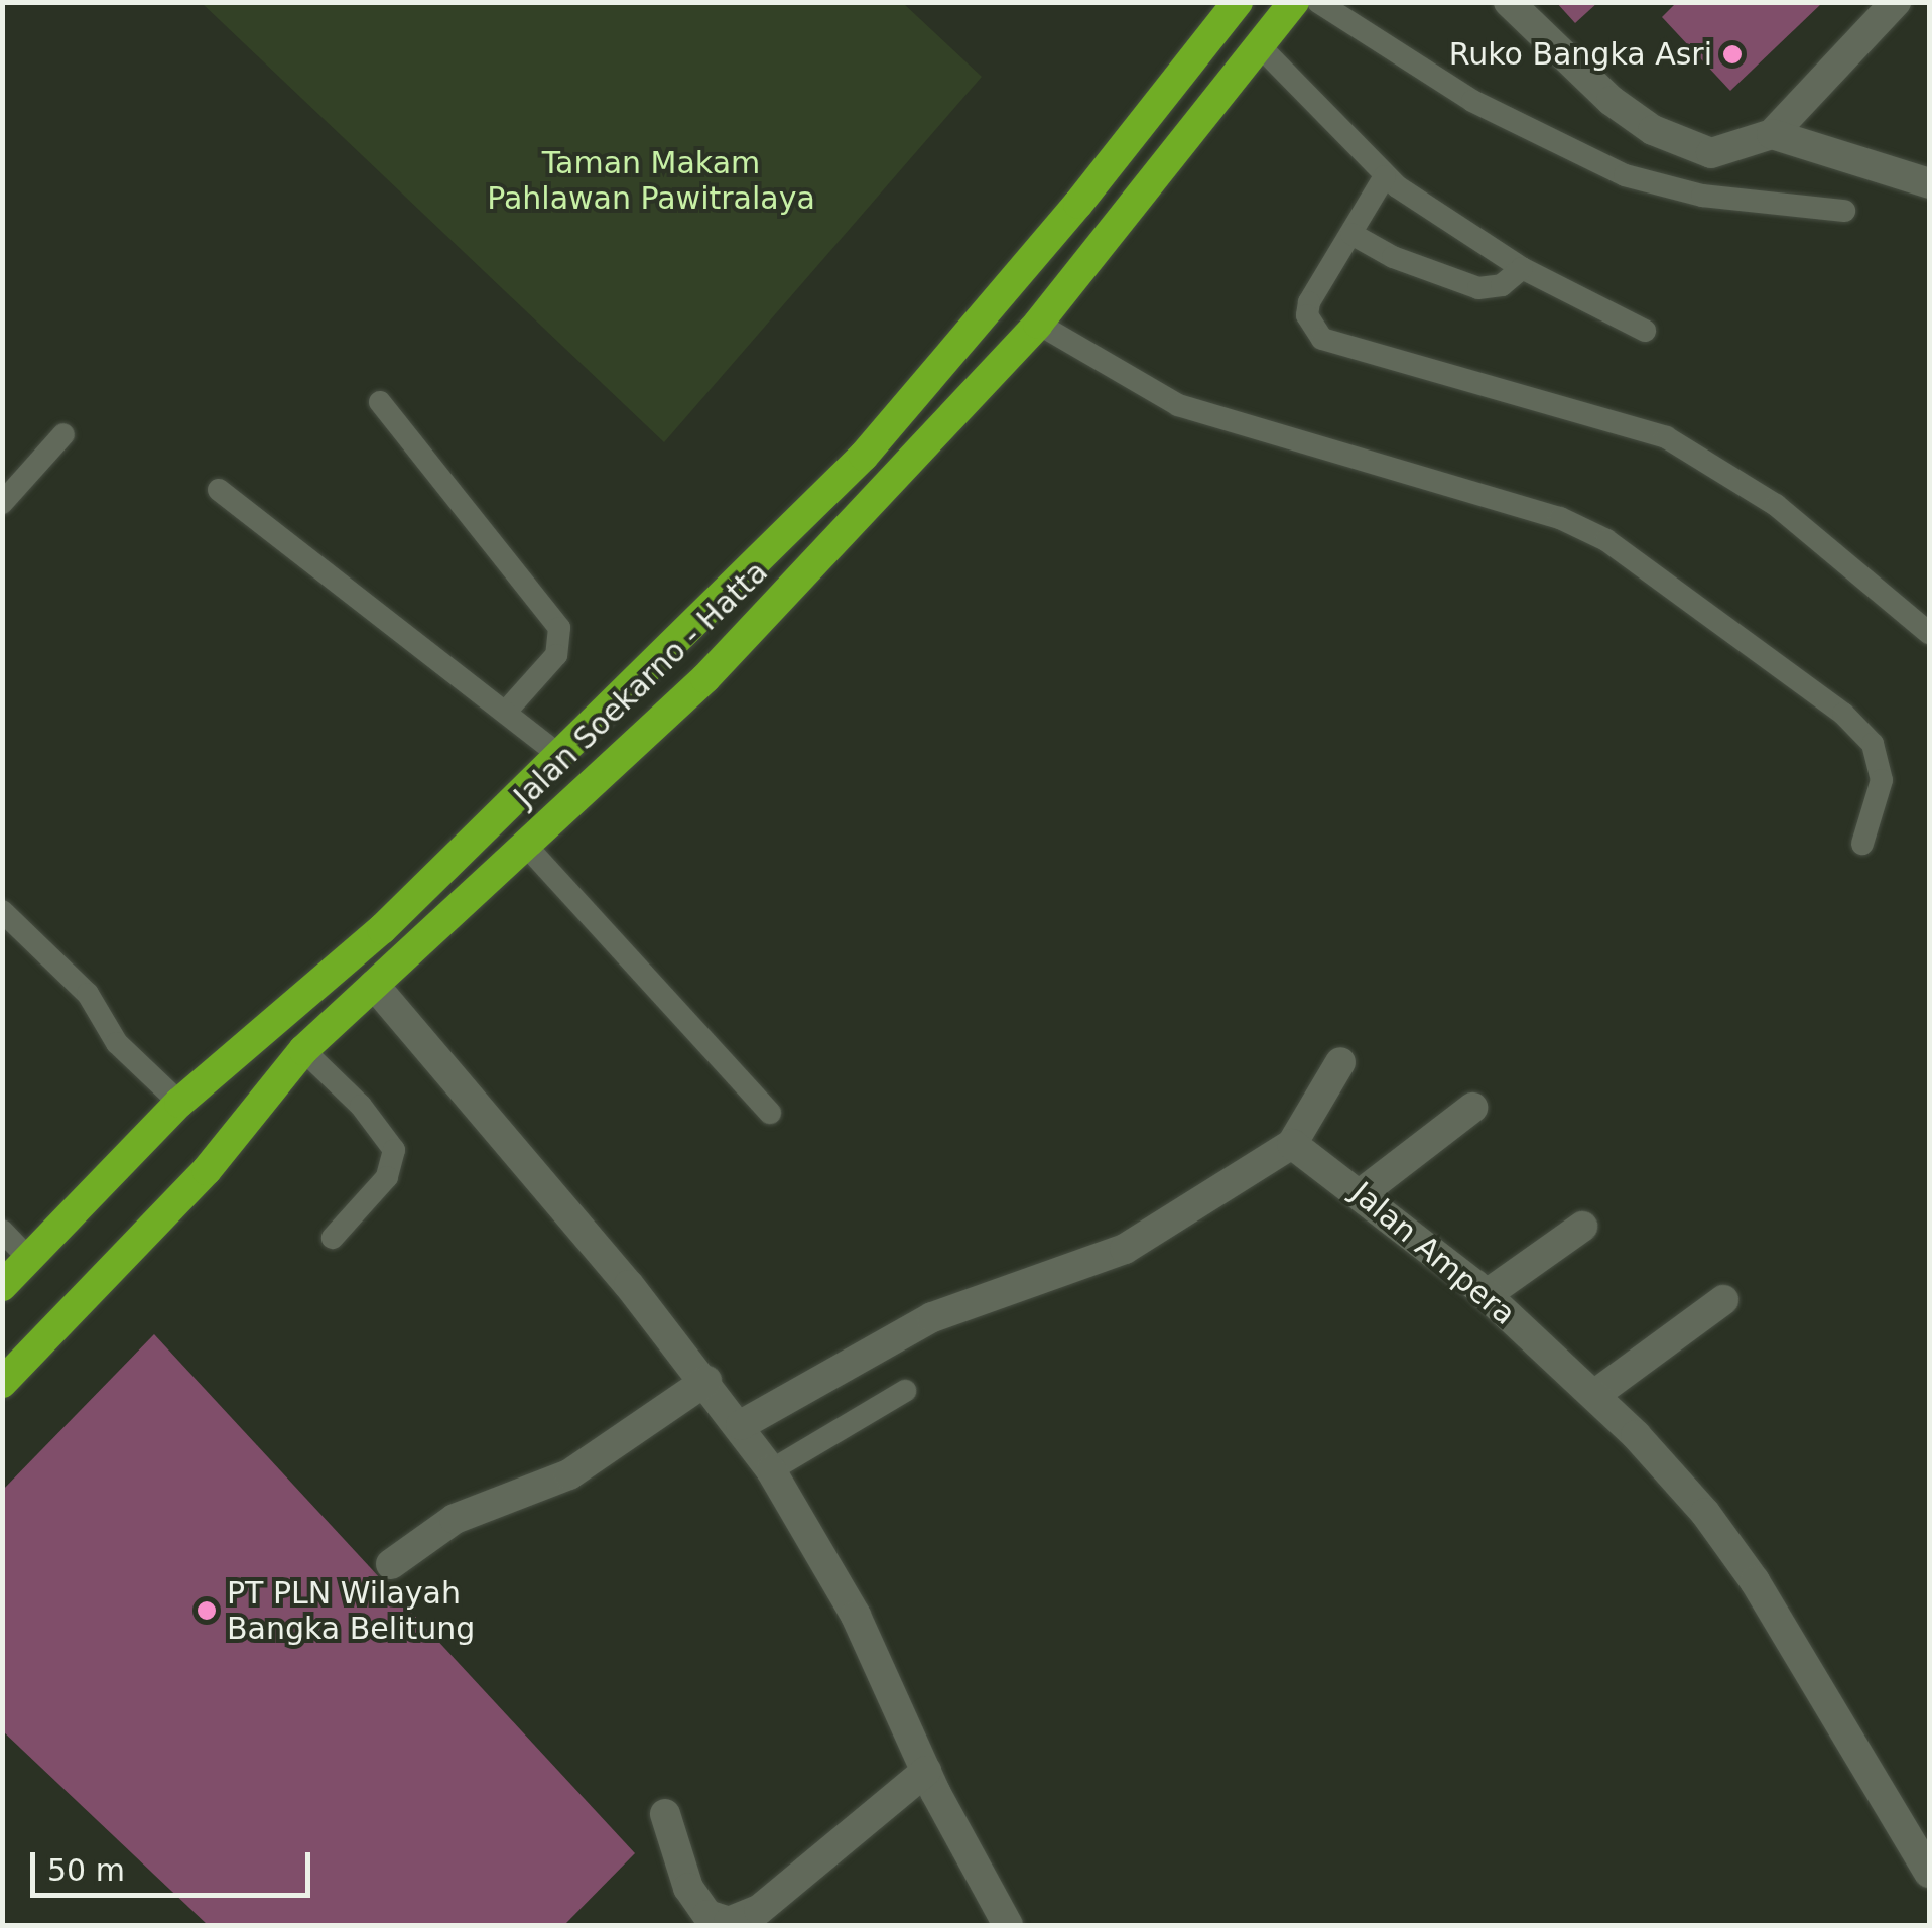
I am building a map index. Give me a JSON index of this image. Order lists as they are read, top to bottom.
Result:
{
  "streets": {
    "highway": ["Jalan Soekarno - Hatta"],
    "street": ["Jalan Ampera"]
  },
  "parks": ["Taman Makam Pahlawan Pawitralaya"],
  "places": ["Ruko Bangka Asri", "PT PLN Wilayah Bangka Belitung"],
  "scale_bar": "50 m"
}
